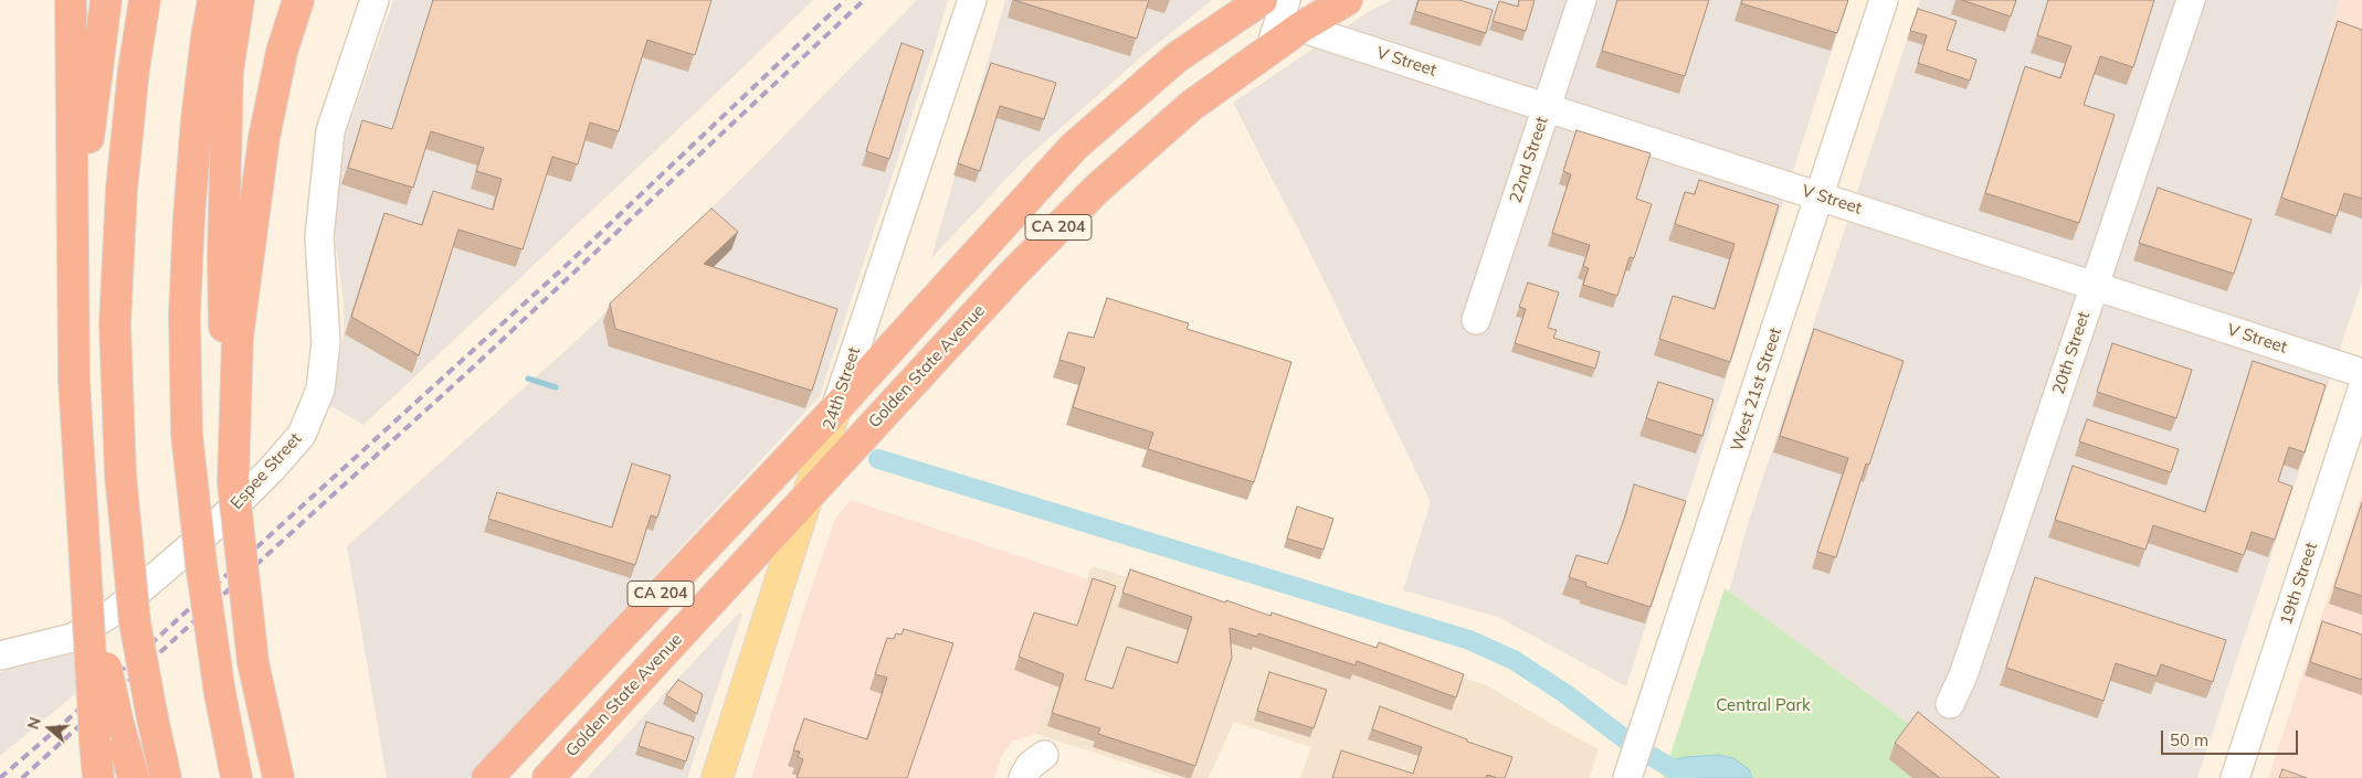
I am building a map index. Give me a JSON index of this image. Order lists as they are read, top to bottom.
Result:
{
  "streets": {
    "highway": ["CA 204", "Golden State Avenue"],
    "main road": ["24th Street"],
    "street": [
      "V Street",
      "22nd Street",
      "20th Street",
      "West 21st Street",
      "Espee Street",
      "19th Street"
    ]
  },
  "crossings": [
    ["V Street", "22nd Street"],
    ["V Street", "20th Street"],
    ["V Street", "Golden State Avenue"],
    ["V Street", "West 21st Street"],
    ["CA 204", "24th Street"],
    ["Golden State Avenue", "24th Street"]
  ],
  "parks": ["Central Park"],
  "scale_bar": "50 m",
  "north": "left"
}
